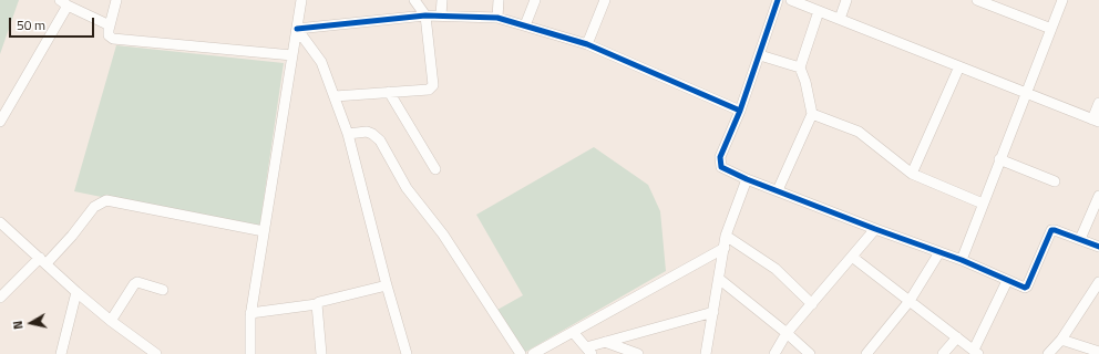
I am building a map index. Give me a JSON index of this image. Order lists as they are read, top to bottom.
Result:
{
  "scale_bar": "50 m",
  "north": "left"
}
